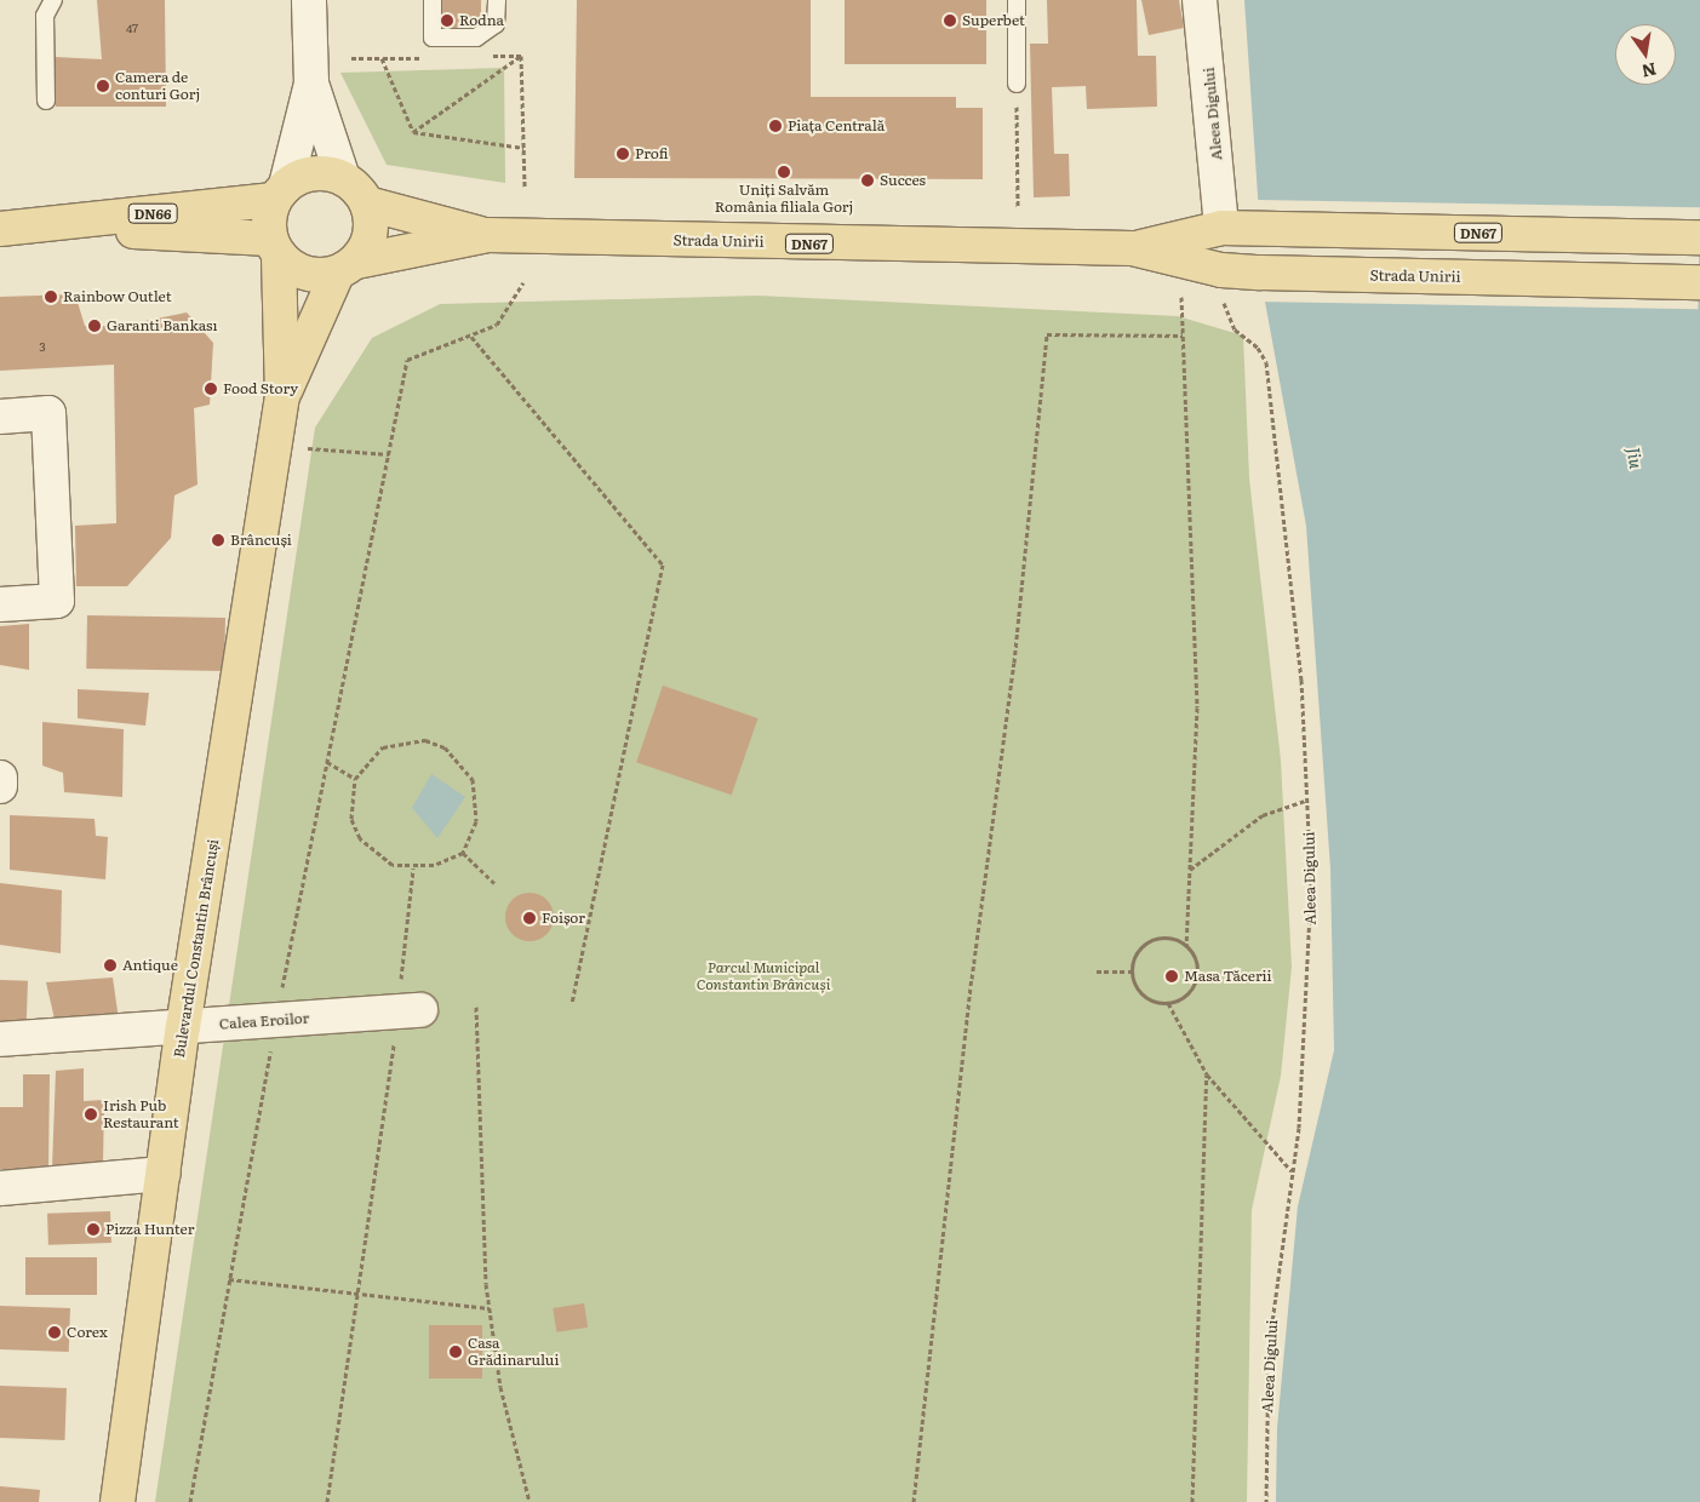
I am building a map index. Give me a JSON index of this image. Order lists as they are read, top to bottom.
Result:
{
  "streets": {
    "main road": [
      "DN66",
      "DN67",
      "Strada Unirii",
      "Bulevardul Constantin Brâncuși"
    ],
    "street": ["Aleea Digului", "Calea Eroilor"]
  },
  "crossings": [
    ["Aleea Digului", "Strada Unirii"],
    ["Strada Unirii", "Bulevardul Constantin Brâncuși"],
    ["Bulevardul Constantin Brâncuși", "Calea Eroilor"]
  ],
  "water": ["Jiu"],
  "parks": ["Parcul Municipal Constantin Brâncuși"],
  "places": [
    "Rodna",
    "Superbet",
    "Camera de conturi Gorj",
    "Piața Centrală",
    "Profi",
    "Uniți Salvăm România filiala Gorj",
    "Succes",
    "Rainbow Outlet",
    "Garanti Bankası",
    "Food Story",
    "Brâncuși",
    "Foișor",
    "Antique",
    "Masa Tăcerii",
    "Irish Pub Restaurant",
    "Pizza Hunter",
    "Corex",
    "Casa Grădinarului"
  ],
  "house_numbers": ["47", "3"],
  "north": "bottom"
}
